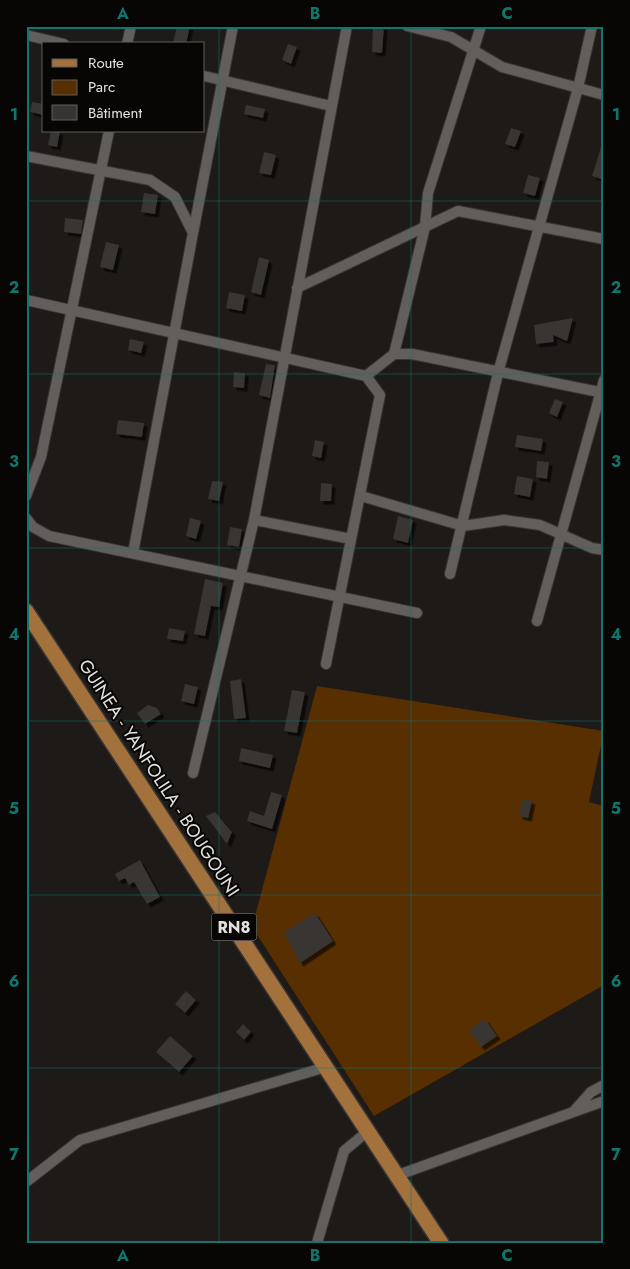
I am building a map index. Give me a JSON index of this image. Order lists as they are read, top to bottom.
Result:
{
  "streets": {
    "main road": ["GUINEA - YANFOLILA - BOUGOUNI", "RN8"]
  },
  "legend": ["Route", "Parc", "Bâtiment"],
  "grid": {
    "columns": ["A", "B", "C"],
    "rows": [
      "1",
      "2",
      "3",
      "4",
      "5",
      "6",
      "7"
    ]
  }
}
